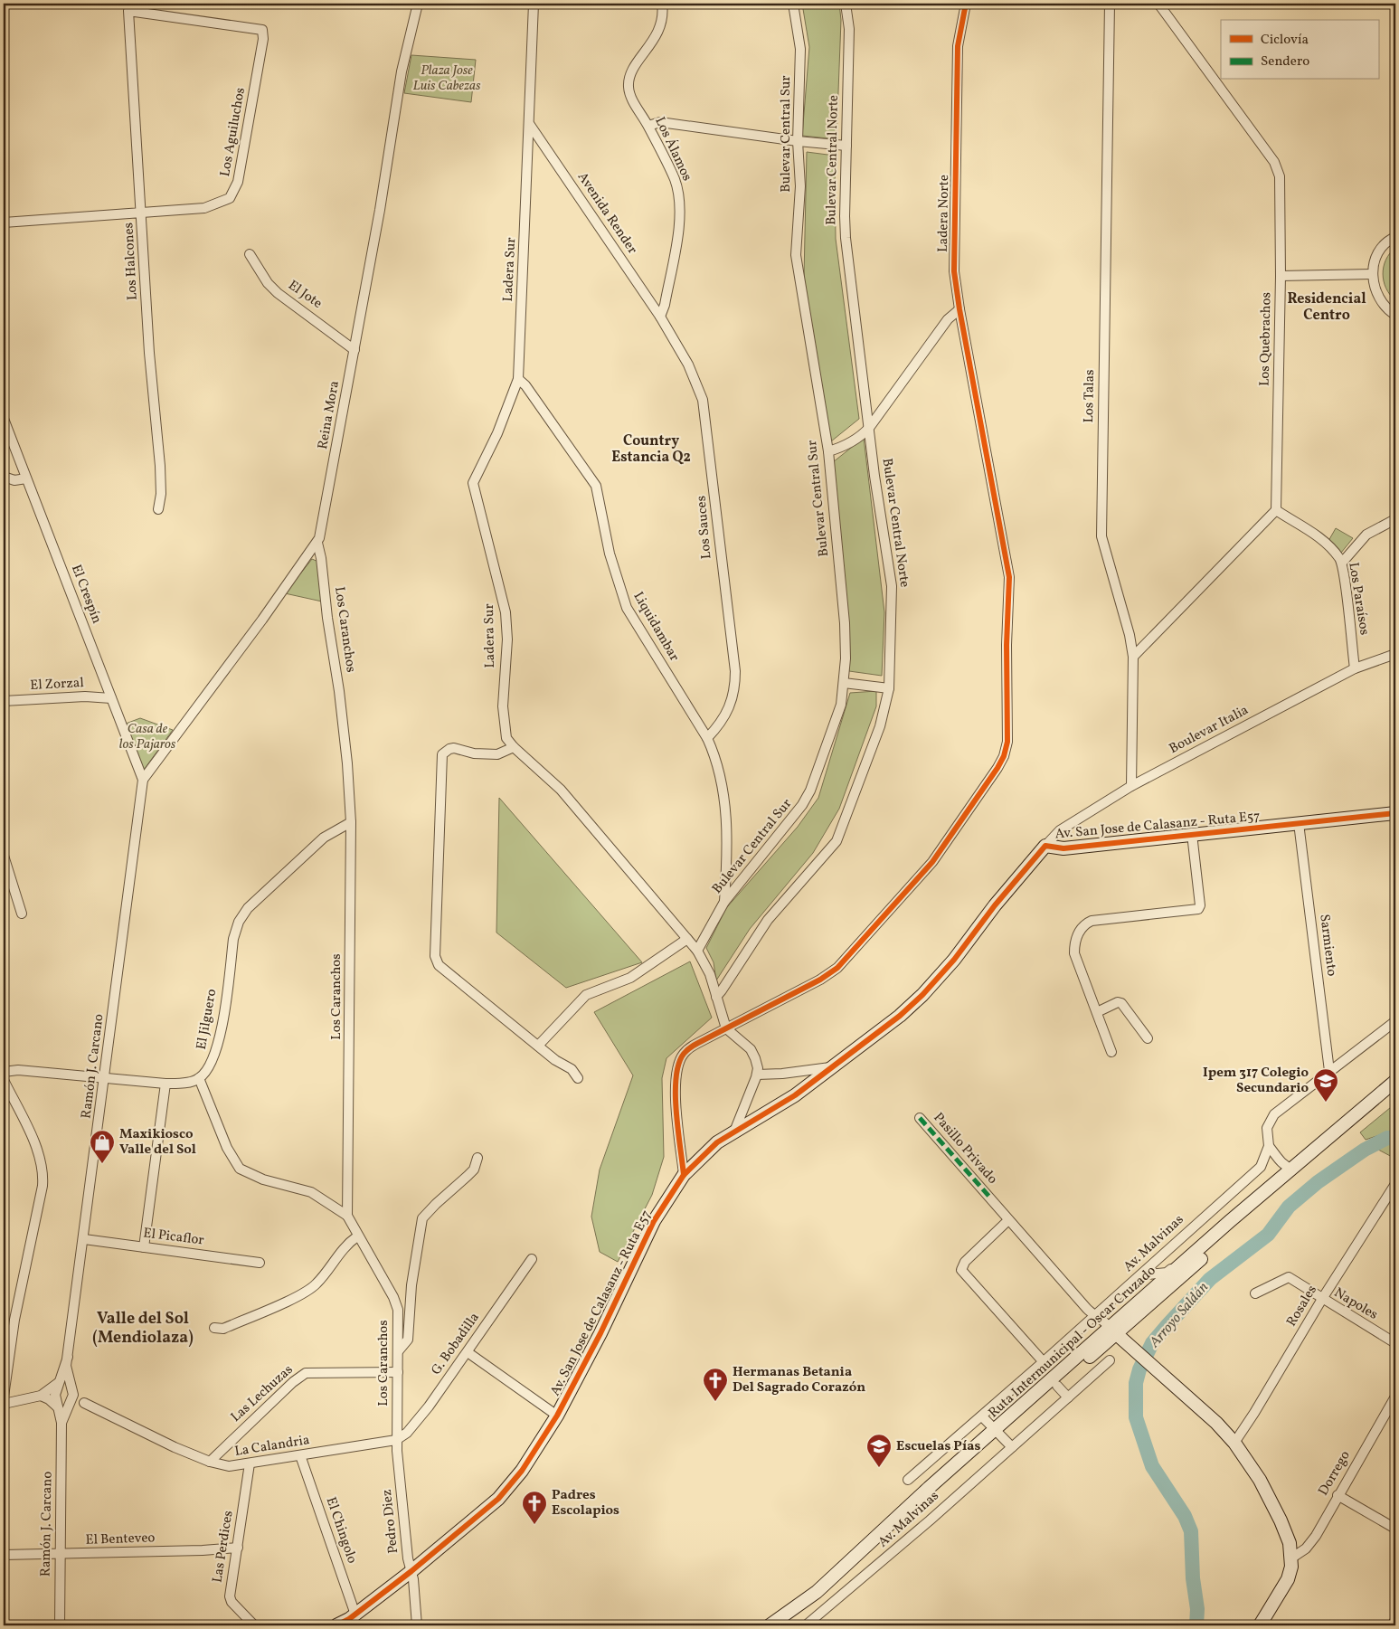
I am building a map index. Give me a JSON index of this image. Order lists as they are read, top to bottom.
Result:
{
  "streets": {
    "street": [
      "Los Aguiluchos",
      "Bulevar Central Sur",
      "Los Álamos",
      "Bulevar Central Norte",
      "Avenida Render",
      "Ladera Norte",
      "Los Halcones",
      "Ladera Sur",
      "El Jote",
      "Los Quebrachos",
      "Los Talas",
      "Reina Mora",
      "Los Sauces",
      "El Crespín",
      "Los Paraísos",
      "Liquidambar",
      "Los Caranchos",
      "El Zorzal",
      "Boulevar Italia",
      "Av. San Jose de Calasanz - Ruta E57",
      "Sarmiento",
      "El Jilguero",
      "Ramón J. Carcano",
      "Pasillo Privado",
      "El Picaflor",
      "Av. Malvinas",
      "Napoles",
      "Rosales",
      "Ruta Intermunicipal - Oscar Cruzado",
      "G. Bobadilla",
      "Las Lechuzas",
      "La Calandria",
      "Dorrego",
      "Pedro Diez",
      "El Chingolo",
      "El Benteveo",
      "Las Perdices"
    ]
  },
  "crossings": [
    ["Los Aguiluchos", "Los Halcones"],
    ["Bulevar Central Sur", "Ladera Sur"],
    ["Bulevar Central Sur", "Liquidambar"],
    ["Los Álamos", "Avenida Render"],
    ["Los Álamos", "Los Sauces"],
    ["Bulevar Central Norte", "Ladera Sur"],
    ["Avenida Render", "Ladera Sur"],
    ["Avenida Render", "Los Sauces"],
    ["Ladera Norte", "Ladera Sur"],
    ["Ladera Norte", "Av. San Jose de Calasanz - Ruta E57"],
    ["Ladera Sur", "Liquidambar"],
    ["El Jote", "Reina Mora"],
    ["Los Quebrachos", "Los Paraísos"],
    ["Los Talas", "Boulevar Italia"],
    ["Reina Mora", "El Crespín"],
    ["Reina Mora", "Los Caranchos"],
    ["Reina Mora", "Ramón J. Carcano"],
    ["Los Sauces", "Liquidambar"],
    ["El Crespín", "El Zorzal"],
    ["El Crespín", "Ramón J. Carcano"],
    ["Los Paraísos", "Boulevar Italia"],
    ["Los Caranchos", "El Jilguero"],
    ["Los Caranchos", "G. Bobadilla"],
    ["Los Caranchos", "Las Lechuzas"],
    ["Los Caranchos", "La Calandria"],
    ["Los Caranchos", "Pedro Diez"],
    ["Boulevar Italia", "Av. San Jose de Calasanz - Ruta E57"],
    ["Av. San Jose de Calasanz - Ruta E57", "Sarmiento"],
    ["Av. San Jose de Calasanz - Ruta E57", "Pedro Diez"],
    ["Av. San Jose de Calasanz - Ruta E57", "El Chingolo"],
    ["Sarmiento", "Av. Malvinas"],
    ["Ramón J. Carcano", "El Picaflor"],
    ["Ramón J. Carcano", "La Calandria"],
    ["Ramón J. Carcano", "El Benteveo"],
    ["Pasillo Privado", "Av. Malvinas"],
    ["Pasillo Privado", "Ruta Intermunicipal - Oscar Cruzado"],
    ["Napoles", "Rosales"],
    ["G. Bobadilla", "La Calandria"],
    ["G. Bobadilla", "Pedro Diez"],
    ["Las Lechuzas", "La Calandria"],
    ["La Calandria", "Pedro Diez"],
    ["La Calandria", "El Chingolo"],
    ["La Calandria", "Las Perdices"],
    ["El Benteveo", "Las Perdices"]
  ],
  "districts": ["Residencial Centro", "Country Estancia Q2", "Valle del Sol (Mendiolaza)"],
  "water": ["Arroyo Saldán"],
  "parks": ["Plaza Jose Luis Cabezas", "Casa de los Pajaros"],
  "places": {
    "school or university": ["Ipem 317 Colegio Secundario", "Escuelas Pías"],
    "shop": ["Maxikiosco Valle del Sol"],
    "church": ["Hermanas Betania Del Sagrado Corazón", "Padres Escolapios"]
  },
  "legend": ["Ciclovía", "Sendero"]
}
